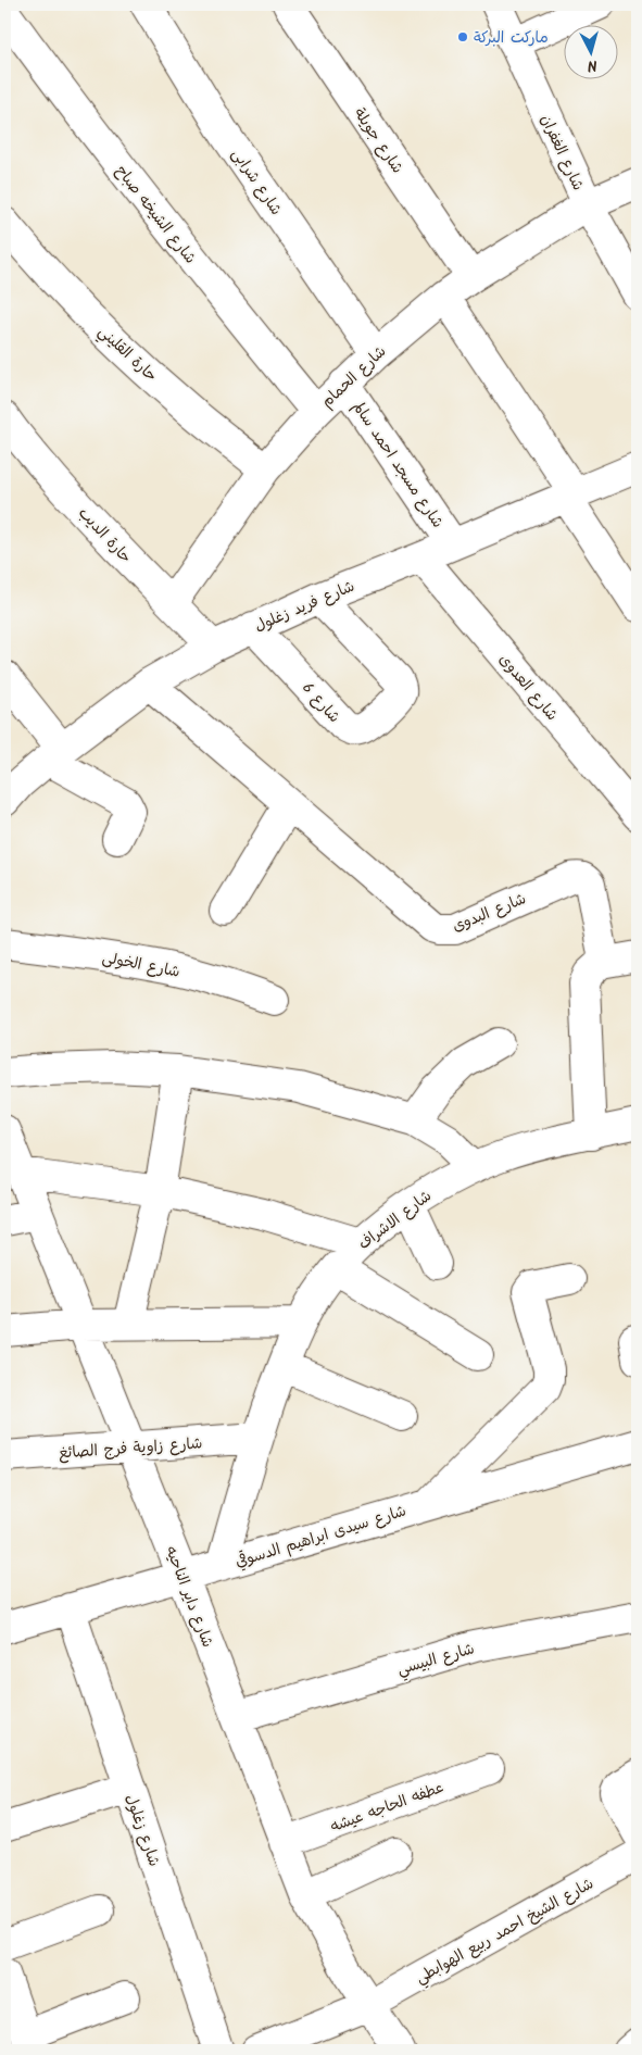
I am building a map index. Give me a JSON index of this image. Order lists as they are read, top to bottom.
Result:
{
  "streets": {
    "street": [
      "شارع جويلة",
      "شارع الغفران",
      "شارع شرابى",
      "شارع الشيخه صباح",
      "حارة القليني",
      "شارع الحمام",
      "شارع مسجد احمد سالم",
      "حارة الديب",
      "شارع فريد زغلول",
      "شارع العدوى",
      "شارع 6",
      "شارع البدوى",
      "شارع الخولى",
      "شارع الاشراف",
      "شارع زاوية فرج الصائغ",
      "شارع سيدى ابراهيم الدسوقي",
      "شارع داير الناحيه",
      "شارع البيسي",
      "عطفه الحاجه عيشه",
      "شارع زغلول",
      "شارع الشيخ احمد ربيع الهوابطي"
    ]
  },
  "crossings": [
    ["شارع جويلة", "شارع الحمام"],
    ["شارع الغفران", "شارع الحمام"],
    ["شارع شرابى", "شارع الحمام"],
    ["شارع الشيخه صباح", "شارع الحمام"],
    ["حارة القليني", "شارع الحمام"],
    ["شارع الحمام", "شارع مسجد احمد سالم"],
    ["شارع الحمام", "حارة الديب"],
    ["شارع مسجد احمد سالم", "شارع فريد زغلول"],
    ["حارة الديب", "شارع فريد زغلول"],
    ["شارع فريد زغلول", "شارع العدوى"],
    ["شارع فريد زغلول", "شارع 6"],
    ["شارع فريد زغلول", "شارع البدوى"],
    ["شارع الاشراف", "شارع زاوية فرج الصائغ"],
    ["شارع الاشراف", "شارع سيدى ابراهيم الدسوقي"],
    ["شارع زاوية فرج الصائغ", "شارع داير الناحيه"],
    ["شارع سيدى ابراهيم الدسوقي", "شارع داير الناحيه"],
    ["شارع سيدى ابراهيم الدسوقي", "شارع زغلول"],
    ["شارع داير الناحيه", "شارع البيسي"],
    ["شارع داير الناحيه", "عطفه الحاجه عيشه"],
    ["شارع داير الناحيه", "شارع الشيخ احمد ربيع الهوابطي"]
  ],
  "places": ["ماركت البركة"],
  "north": "bottom"
}
